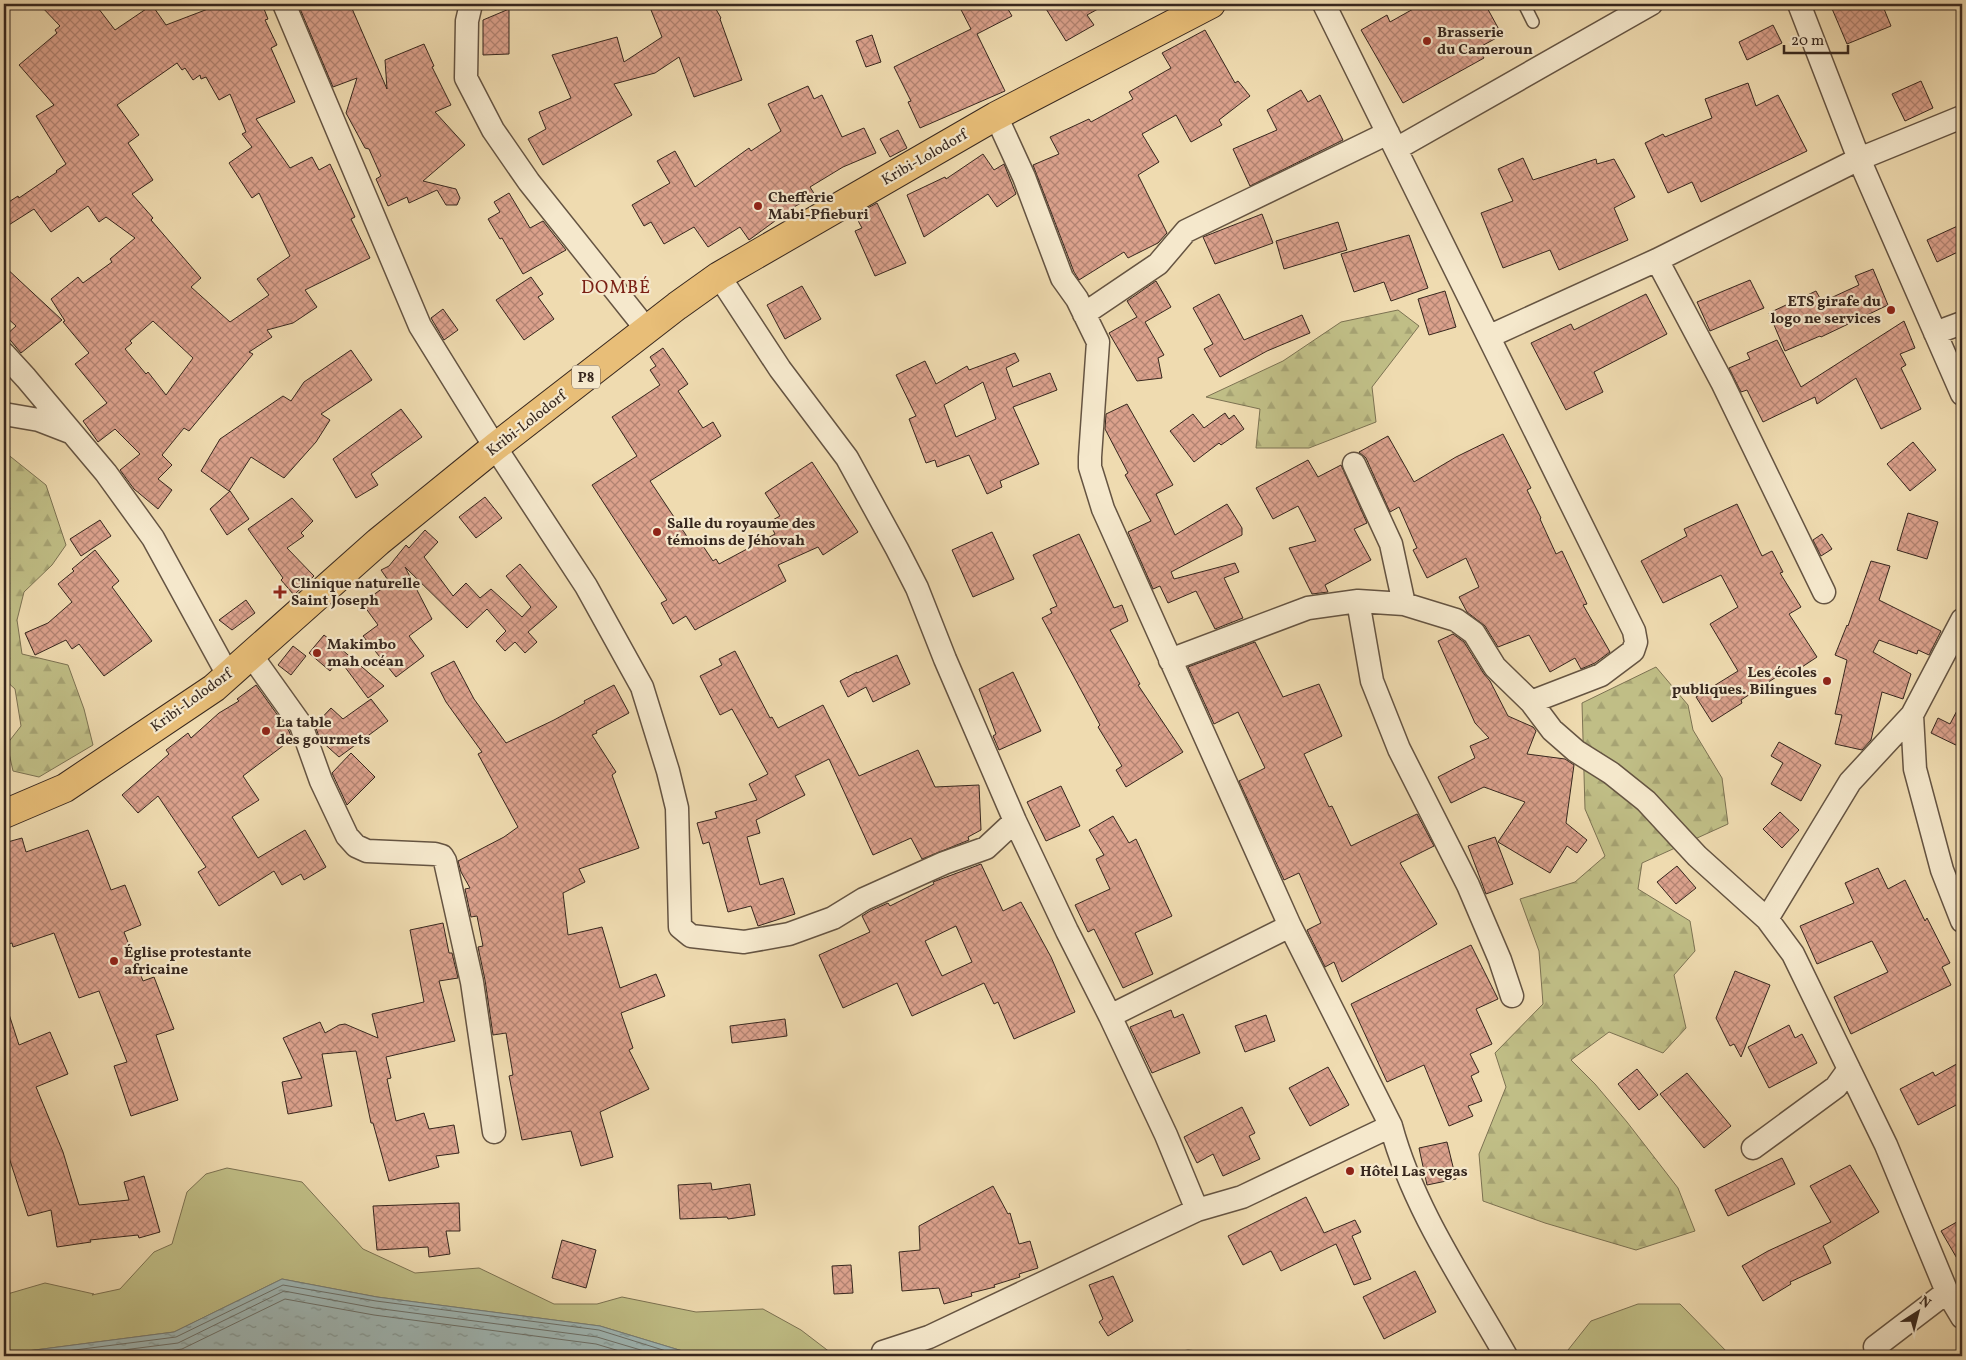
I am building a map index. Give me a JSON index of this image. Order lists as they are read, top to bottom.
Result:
{
  "streets": {
    "main road": ["Kribi-Lolodorf", "P8"]
  },
  "districts": ["DOMBÉ"],
  "places": {
    "other": [
      "Brasserie du Cameroun",
      "Chefferie Mabi-Pfieburi",
      "ETS girafe du logo ne services",
      "Salle du royaume des témoins de Jéhovah",
      "Makimbo mah océan",
      "Les écoles publiques. Bilingues",
      "La table des gourmets",
      "Église protestante africaine",
      "Hôtel Las vegas"
    ],
    "health": ["Clinique naturelle Saint Joseph"]
  },
  "scale_bar": "20 m",
  "north": "top right"
}
